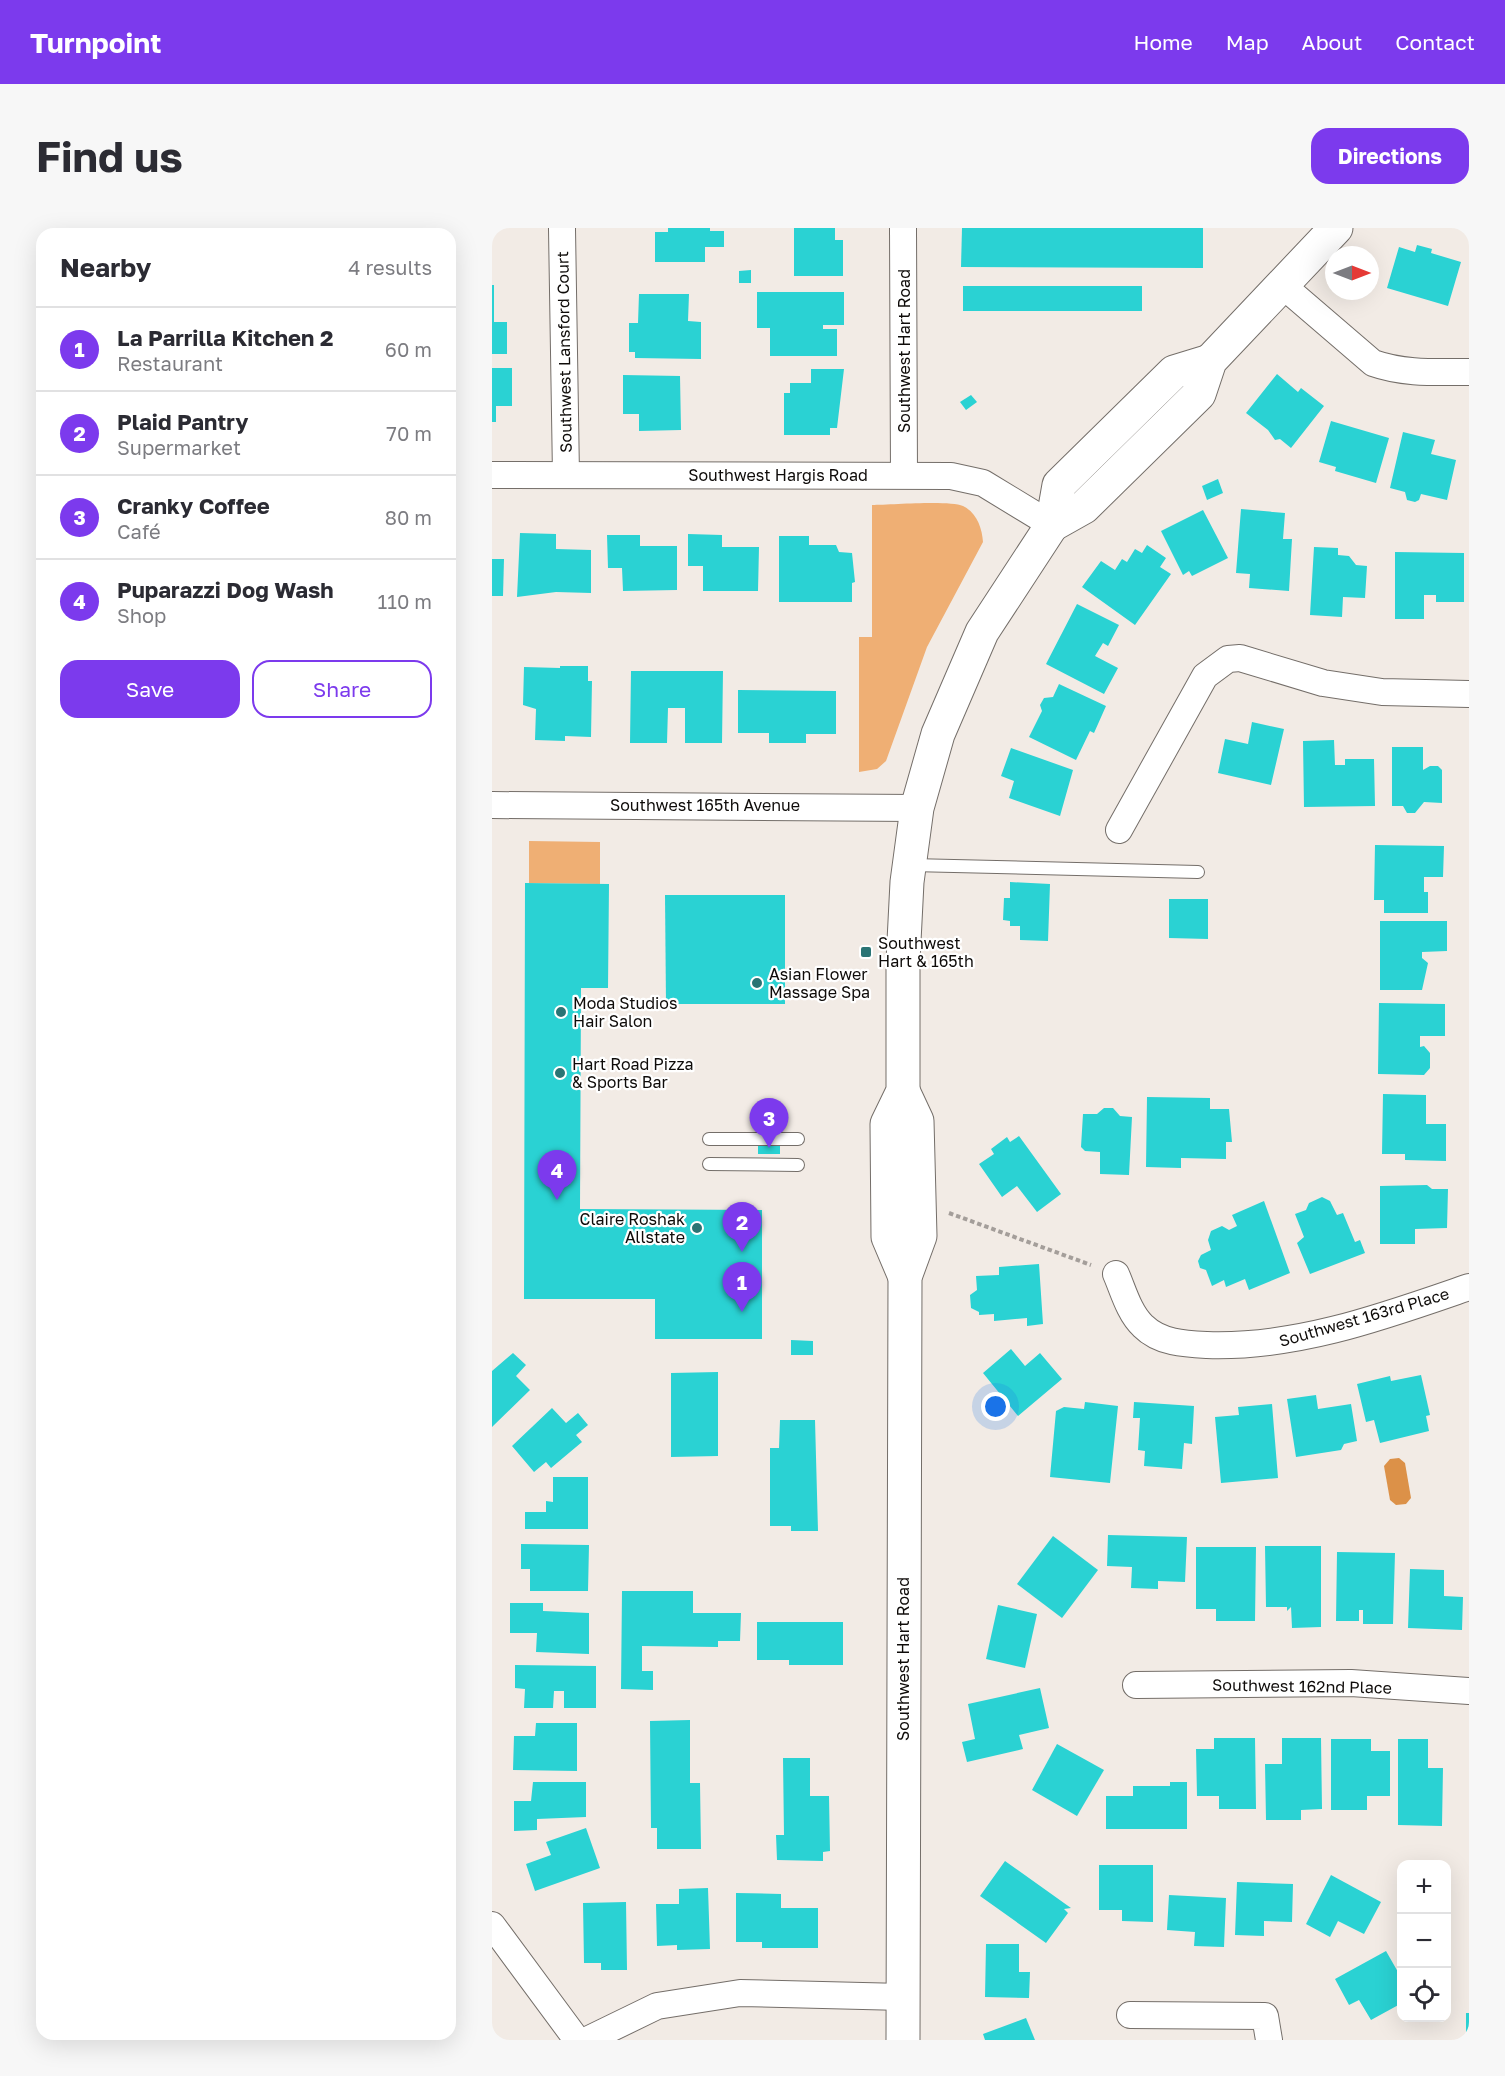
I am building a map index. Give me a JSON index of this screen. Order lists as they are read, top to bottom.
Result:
{
  "streets": {
    "main road": ["Southwest Hart Road"],
    "street": [
      "Southwest Lansford Court",
      "Southwest Hargis Road",
      "Southwest 165th Avenue",
      "Southwest 163rd Place",
      "Southwest 162nd Place"
    ]
  },
  "crossings": [
    ["Southwest Hart Road", "Southwest Hargis Road"],
    ["Southwest Hart Road", "Southwest 165th Avenue"],
    ["Southwest Lansford Court", "Southwest Hargis Road"]
  ],
  "places": {
    "transit": ["Southwest Hart & 165th"],
    "other": [
      "Asian Flower Massage Spa",
      "Moda Studios Hair Salon",
      "Hart Road Pizza & Sports Bar",
      "Claire Roshak Allstate"
    ]
  },
  "north": "right",
  "page": {
    "header": "Turnpoint",
    "nav": [
      "Home",
      "Map",
      "About",
      "Contact"
    ],
    "buttons": [
      "Directions",
      ["Save", "Share"]
    ],
    "title": "Find us",
    "heading": ["Nearby", "4 results"],
    "list": [
      {
        "mark": "1",
        "name": "La Parrilla Kitchen 2",
        "note": "Restaurant",
        "value": "60 m"
      },
      {
        "mark": "2",
        "name": "Plaid Pantry",
        "note": "Supermarket",
        "value": "70 m"
      },
      {
        "mark": "3",
        "name": "Cranky Coffee",
        "note": "Café",
        "value": "80 m"
      },
      {
        "mark": "4",
        "name": "Puparazzi Dog Wash",
        "note": "Shop",
        "value": "110 m"
      }
    ],
    "pins": [
      "3",
      "4",
      "2",
      "1"
    ],
    "map_buttons": ["+", "−"]
  }
}
